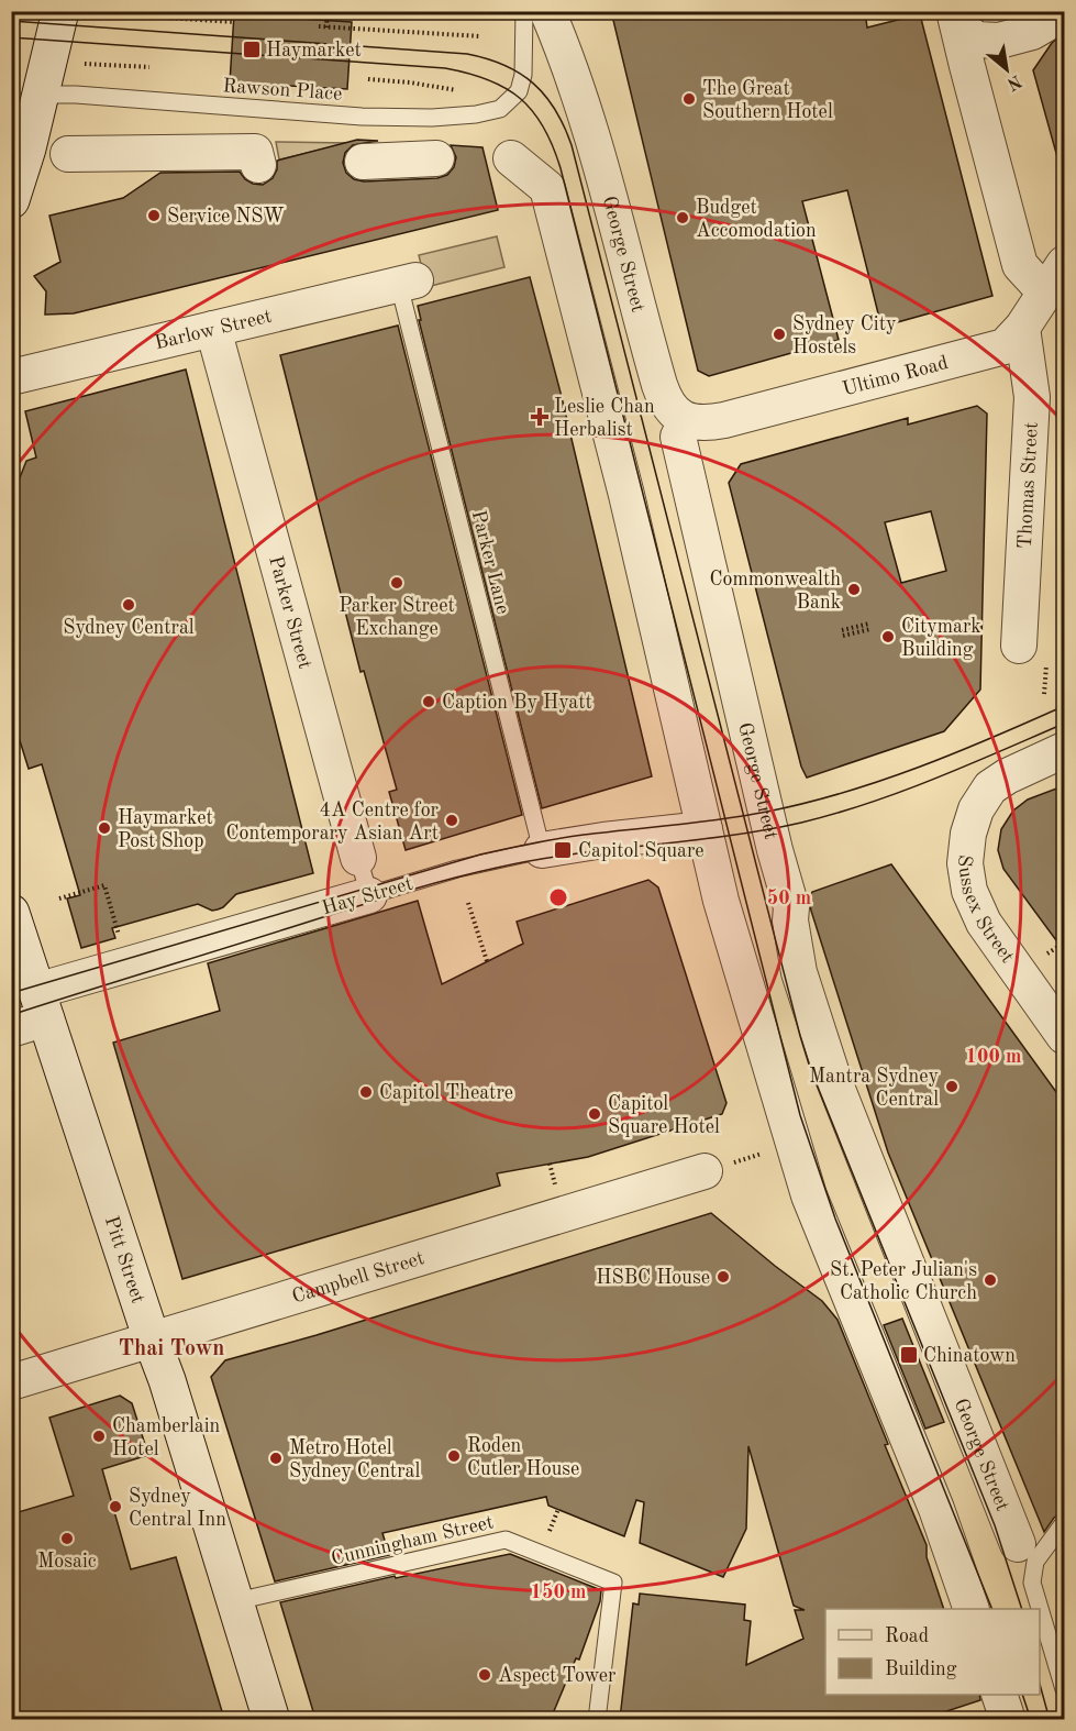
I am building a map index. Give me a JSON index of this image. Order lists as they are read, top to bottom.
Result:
{
  "streets": {
    "street": [
      "George Street",
      "Barlow Street",
      "Ultimo Road",
      "Thomas Street",
      "Parker Street",
      "Hay Street",
      "Sussex Street",
      "Pitt Street",
      "Campbell Street"
    ],
    "lane": ["Rawson Place", "Parker Lane", "Cunningham Street"]
  },
  "crossings": [
    ["George Street", "Ultimo Road"],
    ["Barlow Street", "Parker Lane"],
    ["Barlow Street", "Parker Street"],
    ["Ultimo Road", "Thomas Street"],
    ["Parker Lane", "Hay Street"],
    ["Parker Street", "Hay Street"],
    ["Hay Street", "Pitt Street"],
    ["Pitt Street", "Campbell Street"],
    ["Pitt Street", "Cunningham Street"]
  ],
  "districts": ["Thai Town"],
  "places": {
    "transit": ["Haymarket", "Capitol Square", "Chinatown"],
    "other": [
      "The Great Southern Hotel",
      "Service NSW",
      "Budget Accomodation",
      "Sydney City Hostels",
      "Parker Street Exchange",
      "Commonwealth Bank",
      "Sydney Central",
      "Citymark Building",
      "Caption By Hyatt",
      "4A Centre for Contemporary Asian Art",
      "Haymarket Post Shop",
      "Mantra Sydney Central",
      "Capitol Theatre",
      "Capitol Square Hotel",
      "HSBC House",
      "St. Peter Julian's Catholic Church",
      "Chamberlain Hotel",
      "Roden Cutler House",
      "Metro Hotel Sydney Central",
      "Sydney Central Inn",
      "Mosaic",
      "Aspect Tower"
    ],
    "health": ["Leslie Chan Herbalist"]
  },
  "legend": ["Road", "Building"],
  "north": "bottom right",
  "rings": ["50 m", "100 m", "150 m"]
}
